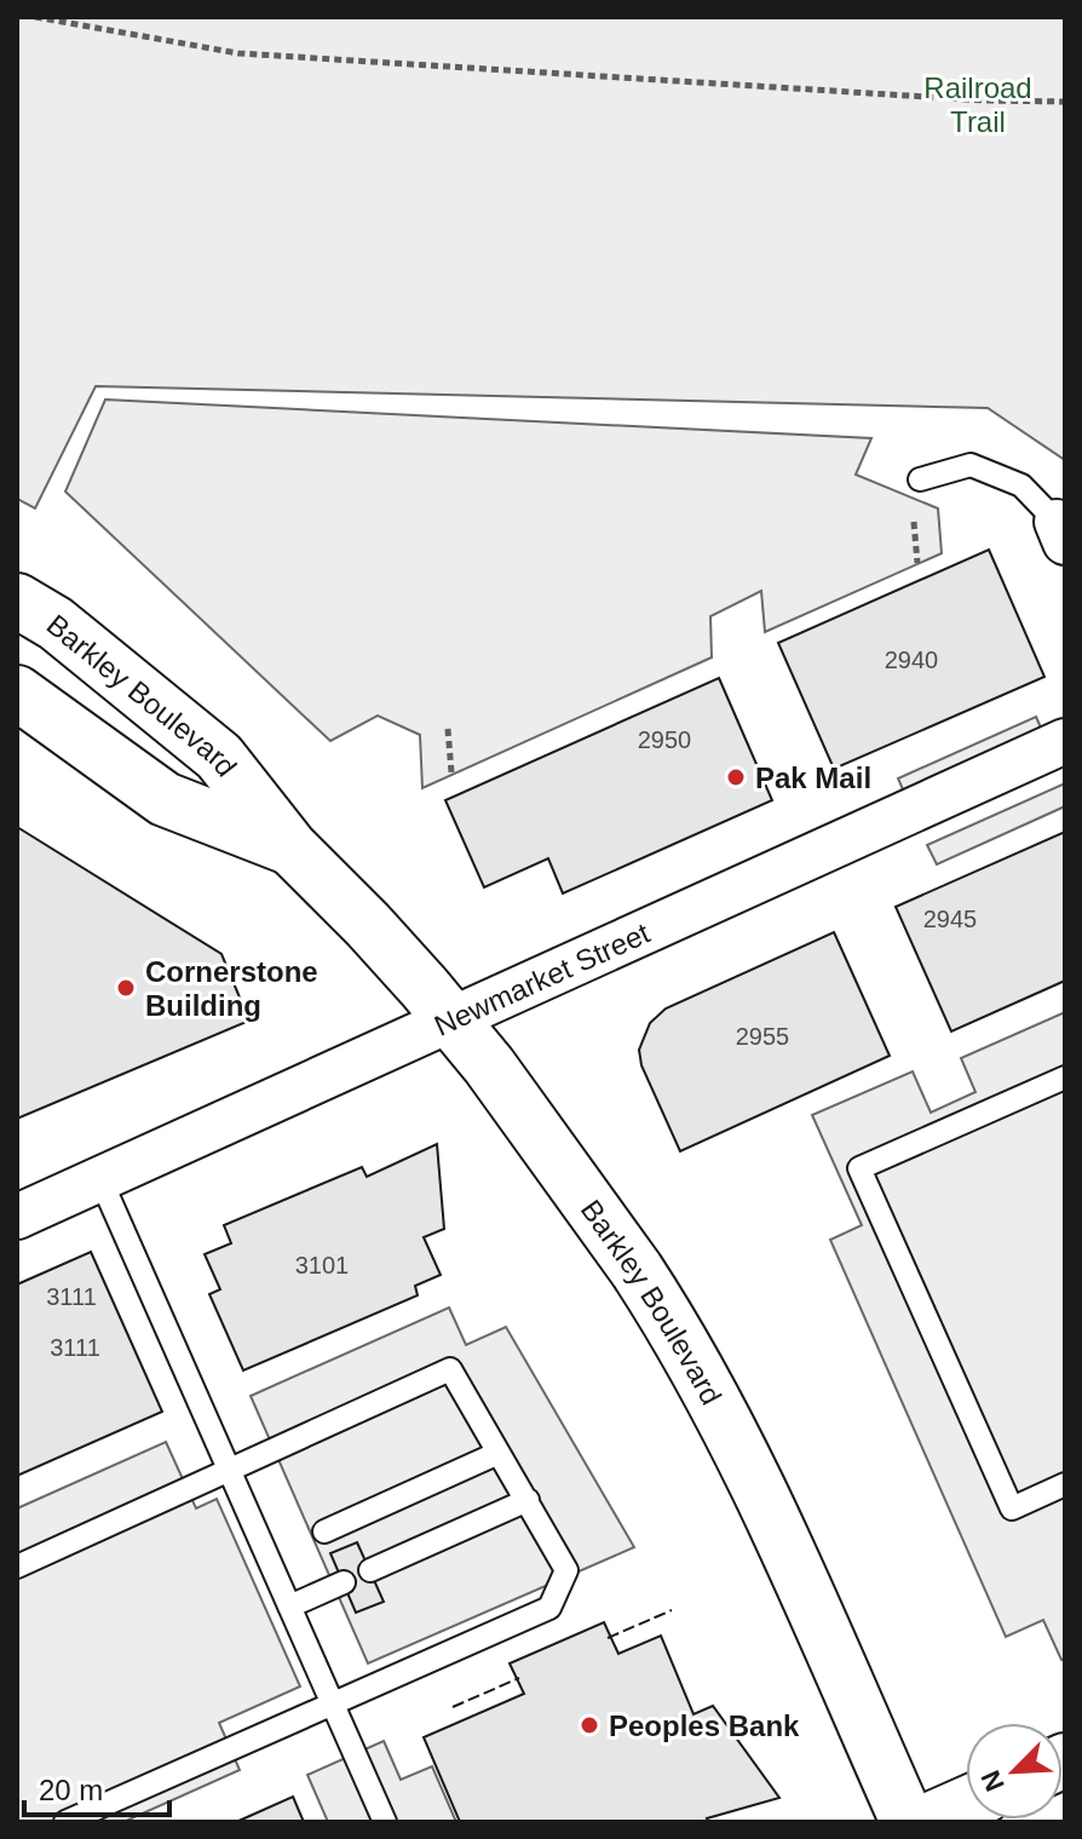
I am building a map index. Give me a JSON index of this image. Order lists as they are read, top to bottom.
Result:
{
  "streets": {
    "main road": ["Barkley Boulevard"],
    "street": ["Newmarket Street"]
  },
  "crossings": [
    ["Barkley Boulevard", "Newmarket Street"]
  ],
  "parks": ["Railroad Trail"],
  "places": ["Pak Mail", "Cornerstone Building", "Peoples Bank"],
  "house_numbers": [
    "2940",
    "2950",
    "2945",
    "2955",
    "3101",
    "3111",
    "3111"
  ],
  "scale_bar": "20 m",
  "north": "bottom left"
}
